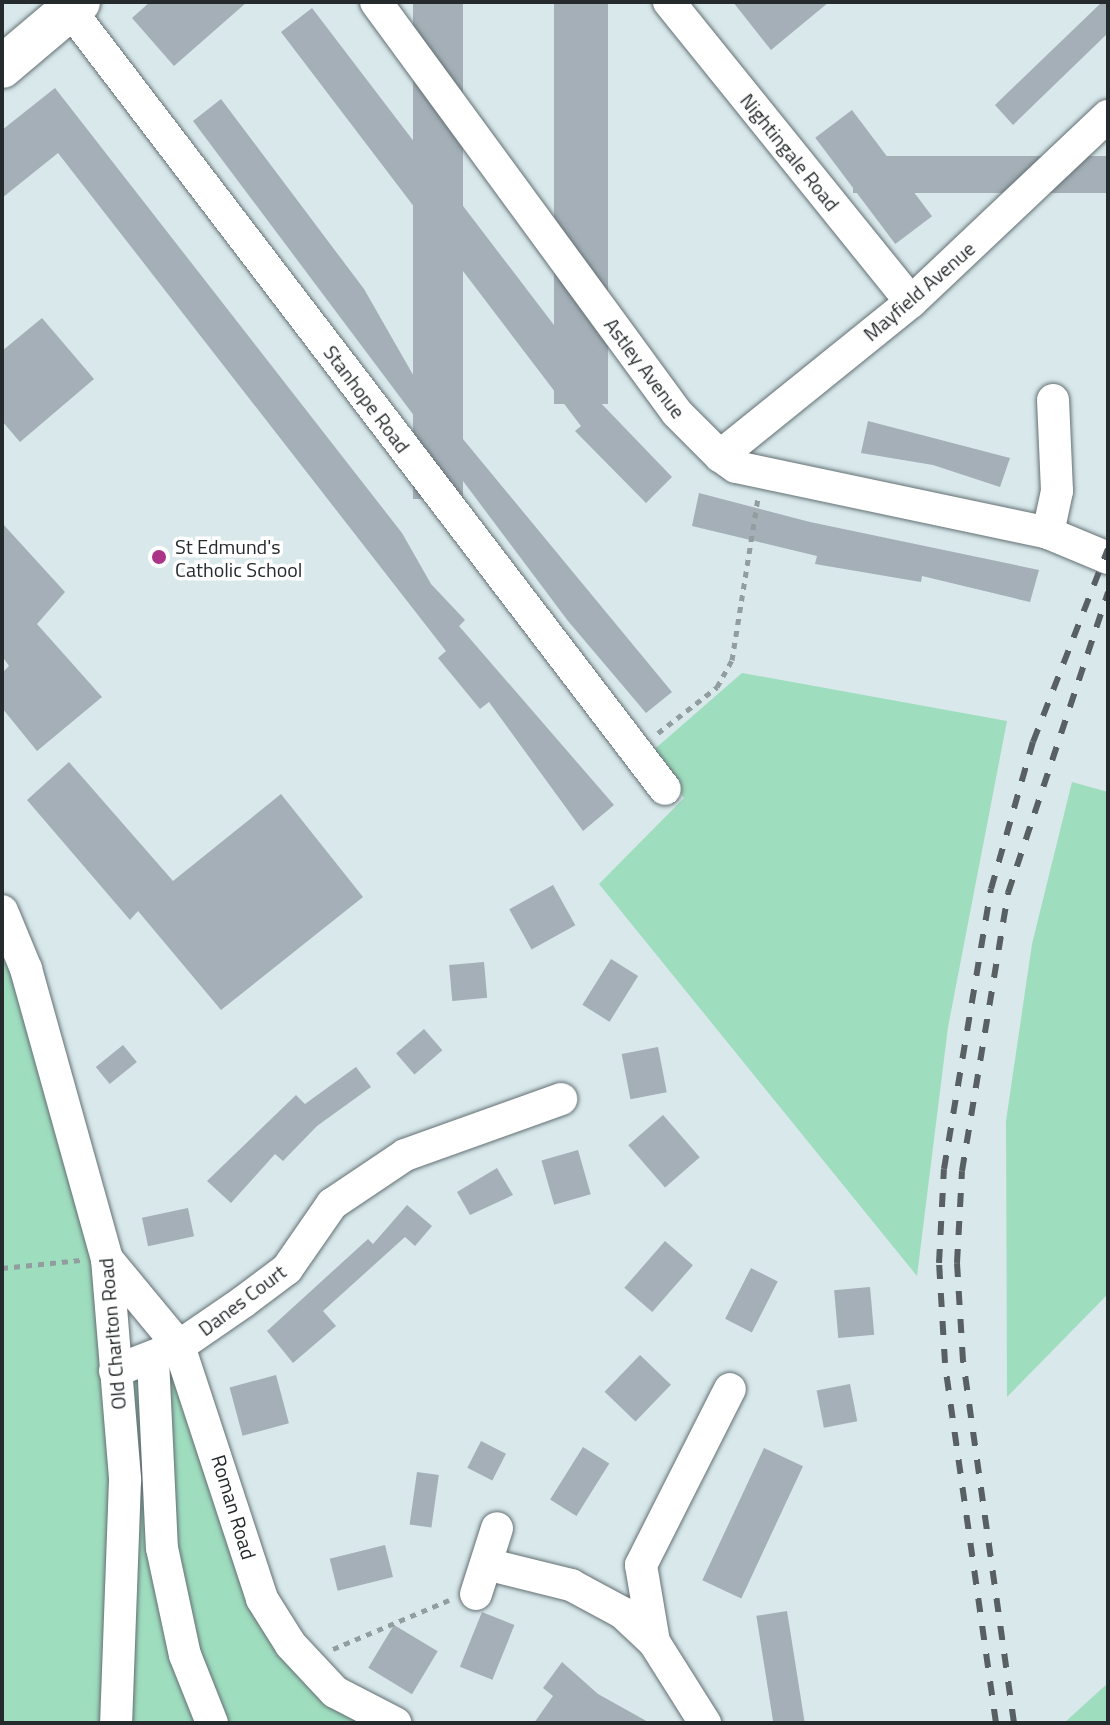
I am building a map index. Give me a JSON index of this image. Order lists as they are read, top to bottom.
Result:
{
  "streets": {
    "street": [
      "Nightingale Road",
      "Mayfield Avenue",
      "Astley Avenue",
      "Stanhope Road",
      "Danes Court",
      "Old Charlton Road",
      "Roman Road"
    ]
  },
  "crossings": [
    ["Nightingale Road", "Mayfield Avenue"],
    ["Mayfield Avenue", "Astley Avenue"],
    ["Danes Court", "Old Charlton Road"],
    ["Danes Court", "Roman Road"],
    ["Old Charlton Road", "Roman Road"]
  ],
  "places": ["St Edmund's Catholic School"]
}
